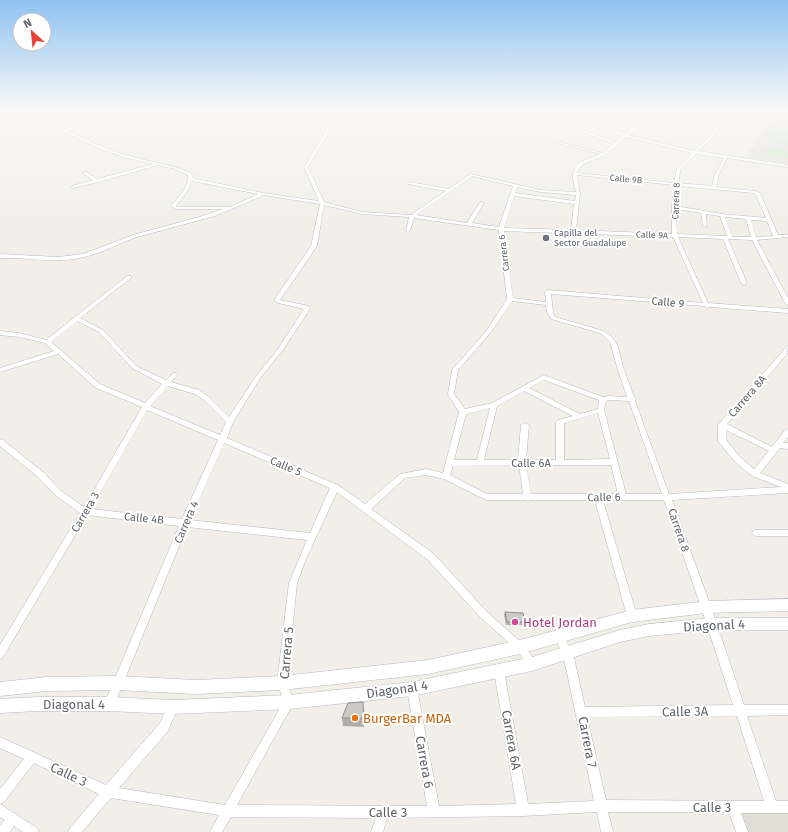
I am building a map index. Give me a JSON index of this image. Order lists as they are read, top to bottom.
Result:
{
  "streets": {
    "street": [
      "Calle 9B",
      "Carrera 8",
      "Calle 9A",
      "Carrera 6",
      "Calle 9",
      "Carrera 8A",
      "Calle 6A",
      "Calle 5",
      "Calle 6",
      "Carrera 3",
      "Calle 4B",
      "Carrera 4",
      "Diagonal 4",
      "Carrera 5",
      "Calle 3A",
      "Carrera 6A",
      "Carrera 7",
      "Calle 3"
    ]
  },
  "crossings": [
    ["Calle 9B", "Carrera 8"],
    ["Carrera 8", "Calle 9A"],
    ["Carrera 8", "Calle 9"],
    ["Carrera 8", "Calle 6"],
    ["Carrera 8", "Diagonal 4"],
    ["Carrera 8", "Calle 3A"],
    ["Carrera 8", "Calle 3"],
    ["Calle 9A", "Carrera 6"],
    ["Calle 9A", "Carrera 4"],
    ["Carrera 6", "Diagonal 4"],
    ["Carrera 6", "Calle 3"],
    ["Carrera 8A", "Calle 6"],
    ["Calle 5", "Calle 6"],
    ["Calle 5", "Carrera 3"],
    ["Calle 5", "Carrera 4"],
    ["Calle 5", "Diagonal 4"],
    ["Calle 5", "Carrera 5"],
    ["Carrera 3", "Calle 4B"],
    ["Calle 4B", "Carrera 4"],
    ["Calle 4B", "Carrera 5"],
    ["Carrera 4", "Diagonal 4"],
    ["Diagonal 4", "Carrera 5"],
    ["Diagonal 4", "Carrera 6A"],
    ["Diagonal 4", "Carrera 7"],
    ["Calle 3A", "Carrera 7"],
    ["Carrera 6A", "Calle 3"],
    ["Carrera 7", "Calle 3"]
  ],
  "places": ["Capilla del Sector Guadalupe", "Hotel Jordan", "BurgerBar MDA"],
  "north": "top left"
}
